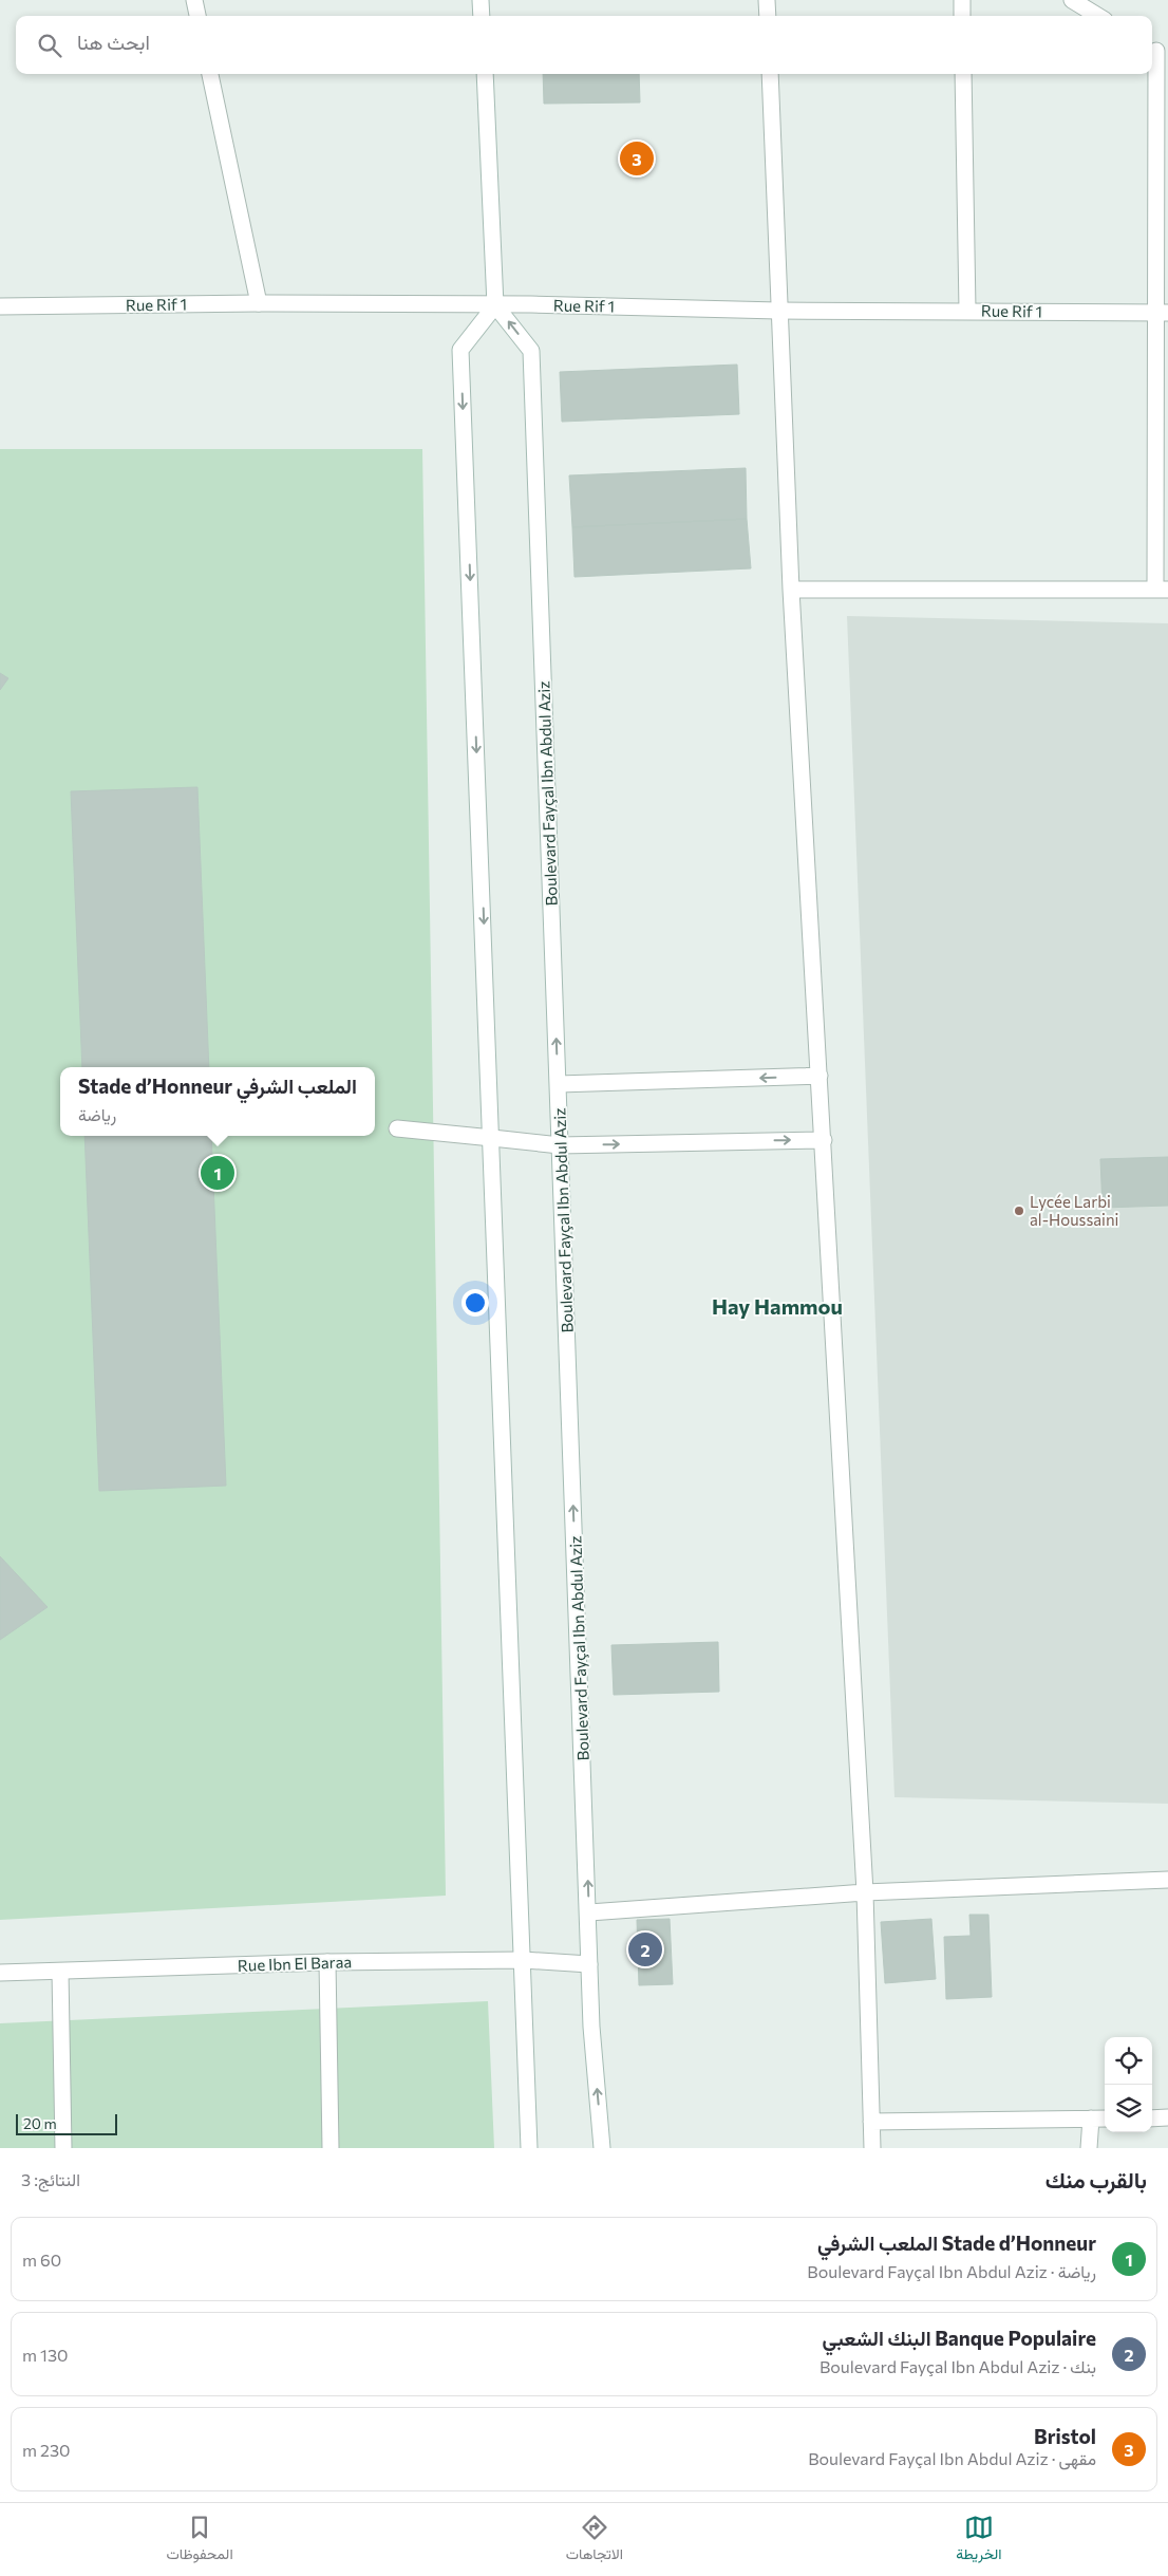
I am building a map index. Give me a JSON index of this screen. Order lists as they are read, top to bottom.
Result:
{
  "streets": {
    "street": ["Rue Rif 1", "Boulevard Fayçal Ibn Abdul Aziz", "Rue Ibn El Baraa"]
  },
  "crossings": [
    ["Rue Rif 1", "Boulevard Fayçal Ibn Abdul Aziz"],
    ["Boulevard Fayçal Ibn Abdul Aziz", "Rue Ibn El Baraa"]
  ],
  "districts": ["Hay Hammou"],
  "places": ["Lycée Larbi al-Houssaini"],
  "scale_bar": "20 m",
  "page": {
    "search": "ابحث هنا",
    "pins": ["3", "1", "2"],
    "popup": ["Stade d’Honneur الملعب الشرفي", "رياضة"],
    "scale": "20 m",
    "heading": ["بالقرب منك", "النتائج: 3"],
    "list": [
      {
        "mark": "1",
        "name": "Stade d’Honneur الملعب الشرفي",
        "note": "رياضة · Boulevard Fayçal Ibn Abdul Aziz",
        "value": "60 m"
      },
      {
        "mark": "2",
        "name": "Banque Populaire البنك الشعبي",
        "note": "بنك · Boulevard Fayçal Ibn Abdul Aziz",
        "value": "130 m"
      },
      {
        "mark": "3",
        "name": "Bristol",
        "note": "مقهى · Boulevard Fayçal Ibn Abdul Aziz",
        "value": "230 m"
      }
    ],
    "nav": ["الخريطة", "الاتجاهات", "المحفوظات"]
  }
}
